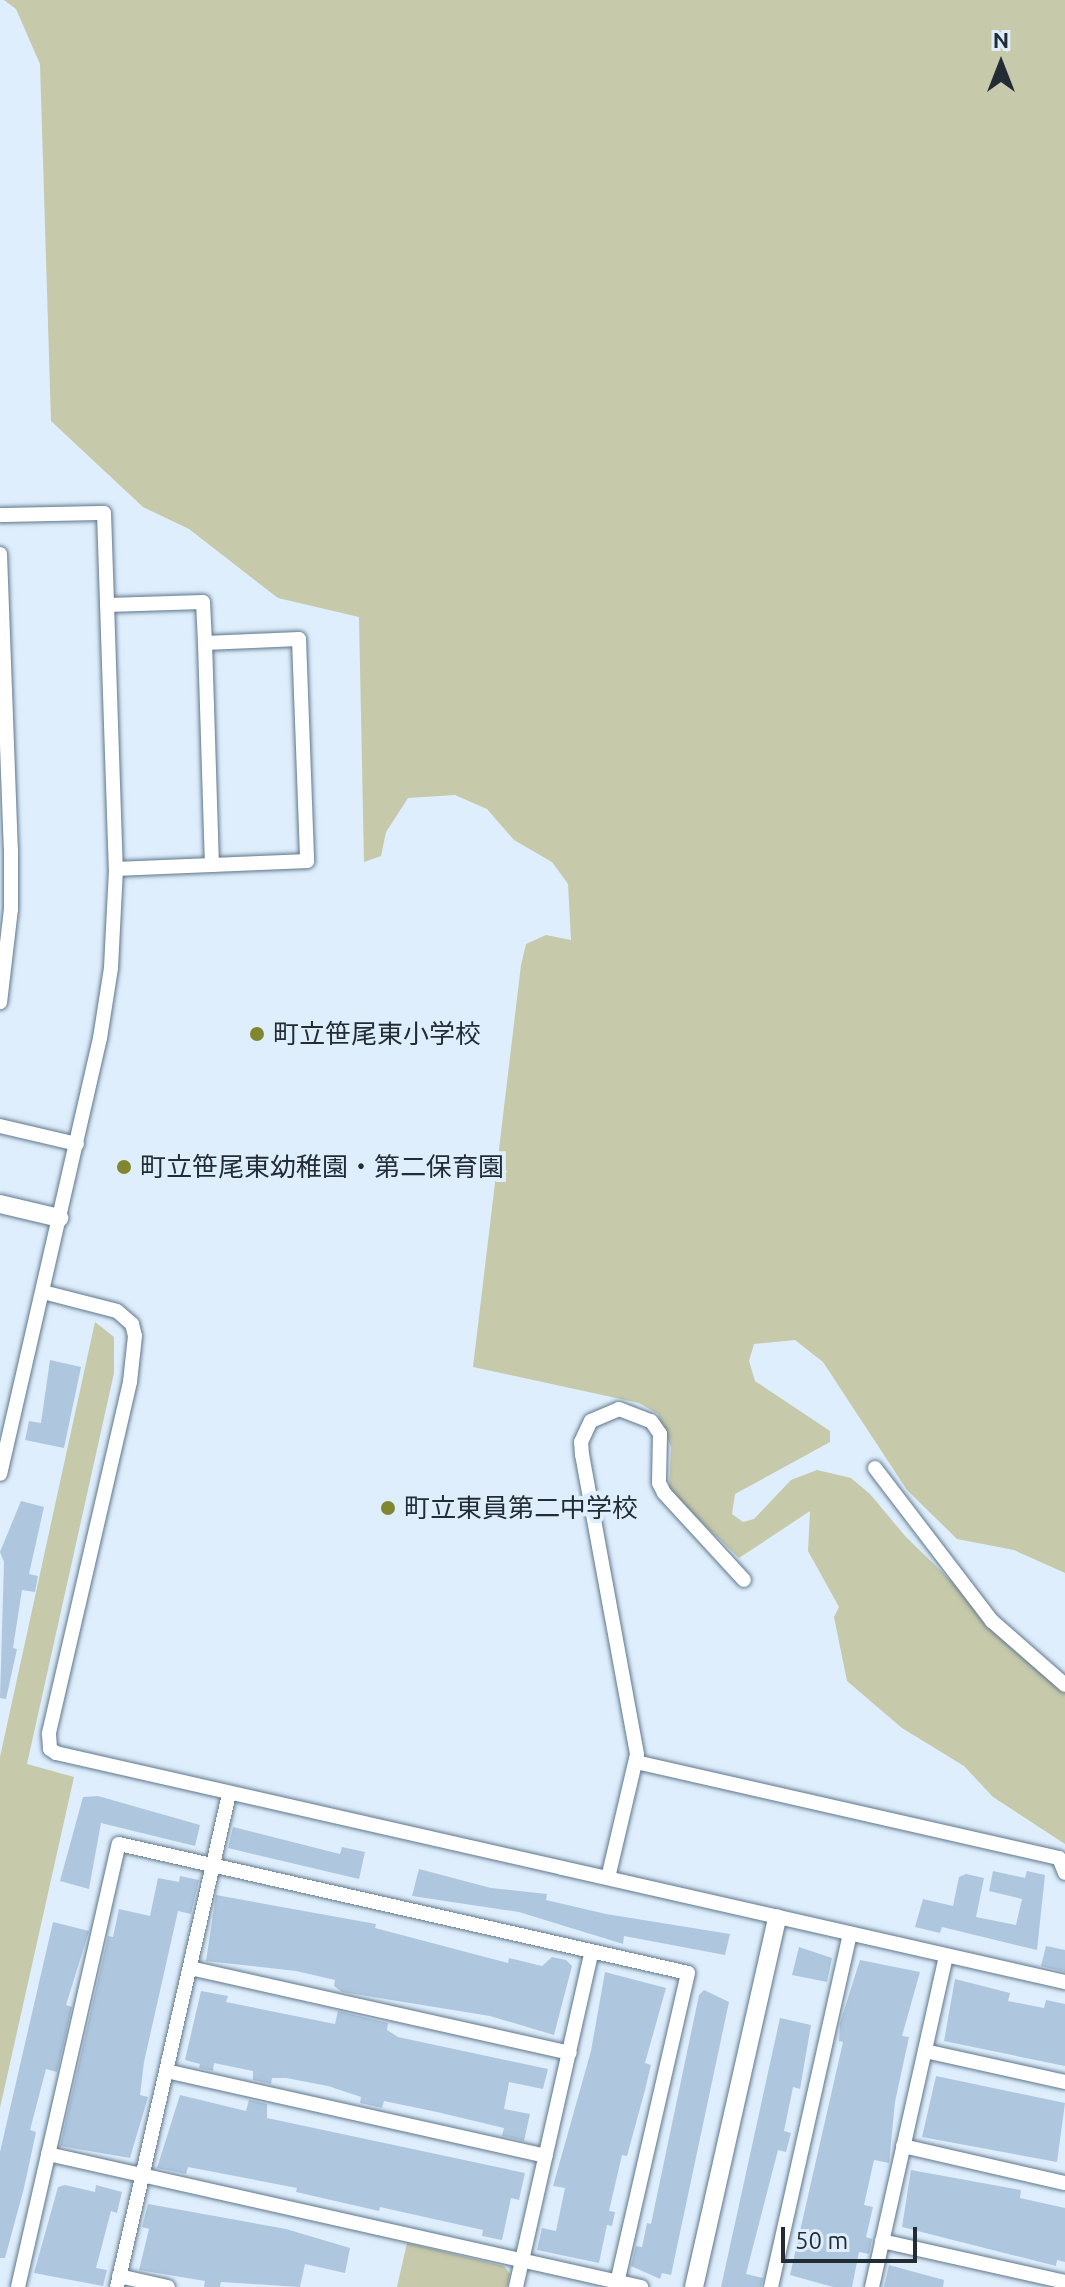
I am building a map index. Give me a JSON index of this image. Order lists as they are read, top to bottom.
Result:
{
  "places": ["町立笹尾東小学校", "町立笹尾東幼稚園・第二保育園", "町立東員第二中学校"],
  "scale_bar": "50 m",
  "north": "top"
}
